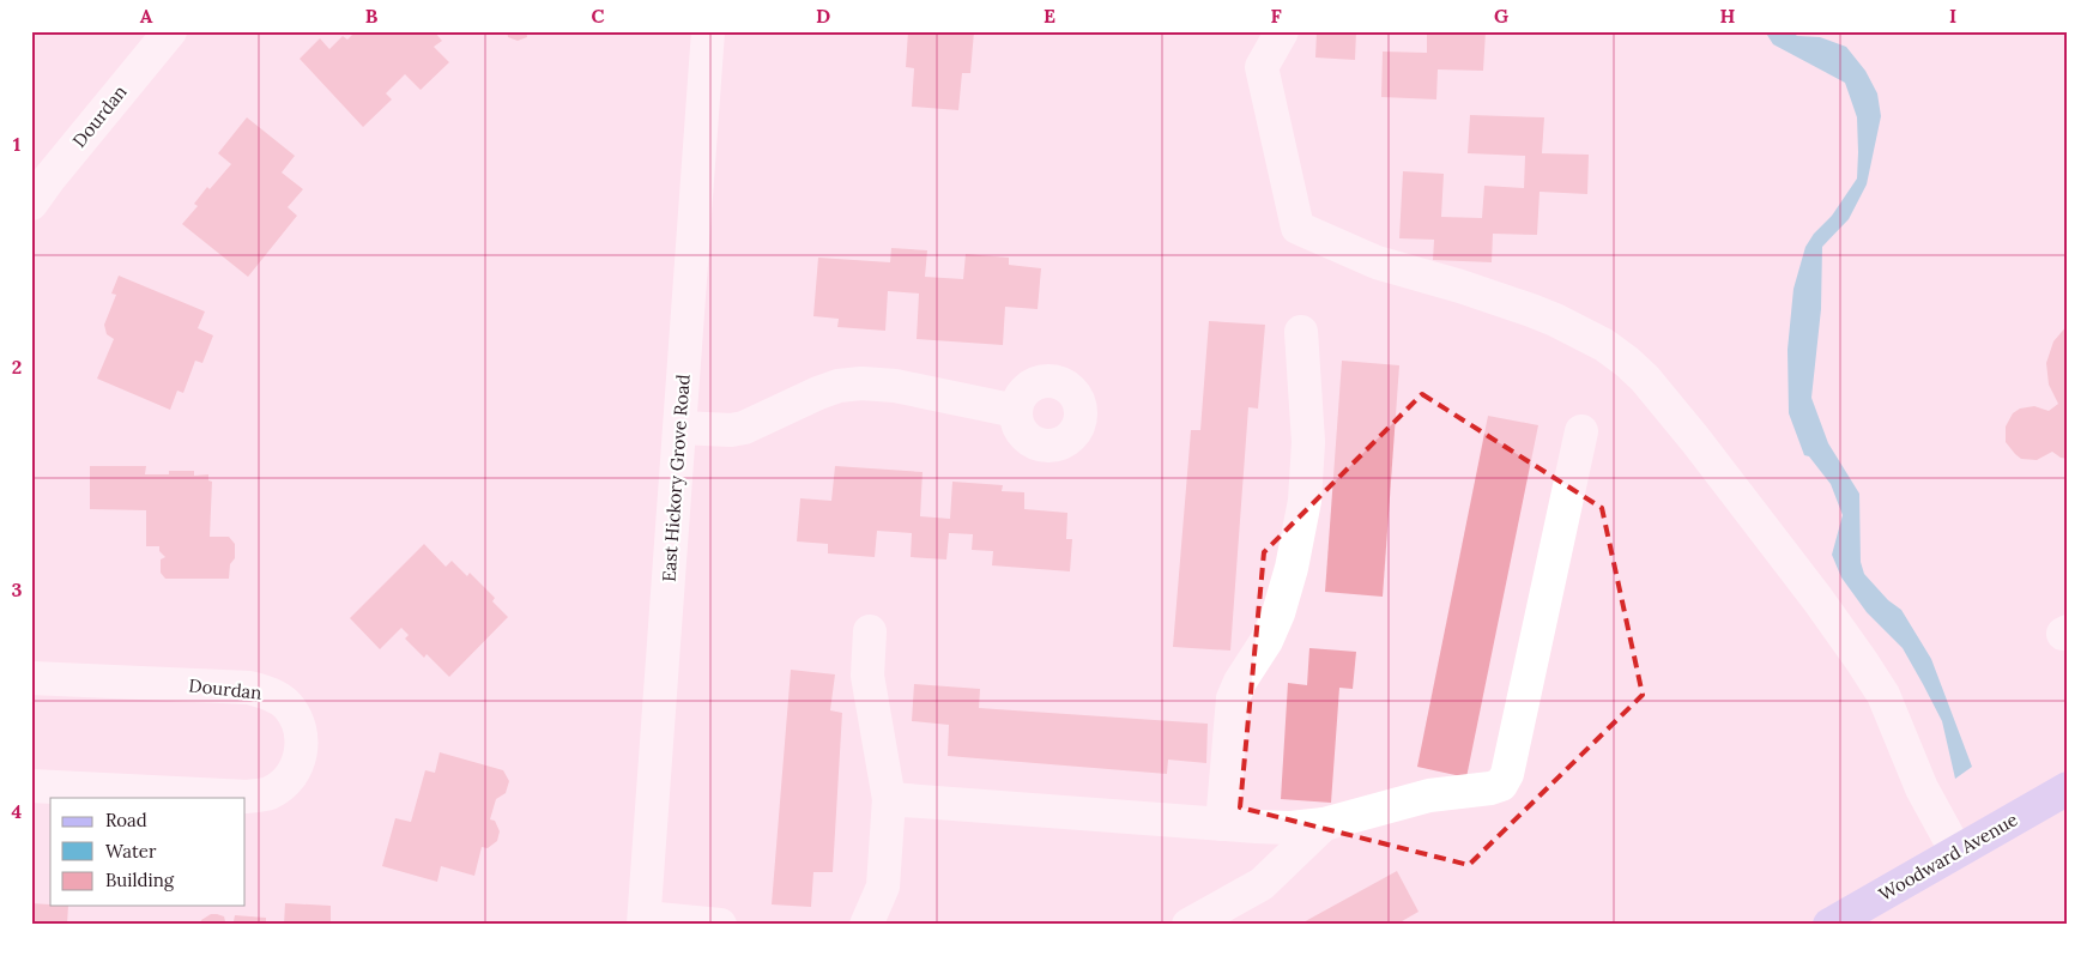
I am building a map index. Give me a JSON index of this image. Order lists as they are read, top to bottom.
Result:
{
  "streets": {
    "main road": ["Woodward Avenue"],
    "street": ["Dourdan", "East Hickory Grove Road"]
  },
  "legend": ["Road", "Water", "Building"],
  "grid": {
    "columns": [
      "A",
      "B",
      "C",
      "D",
      "E",
      "F",
      "G",
      "H",
      "I"
    ],
    "rows": [
      "1",
      "2",
      "3",
      "4"
    ]
  }
}
